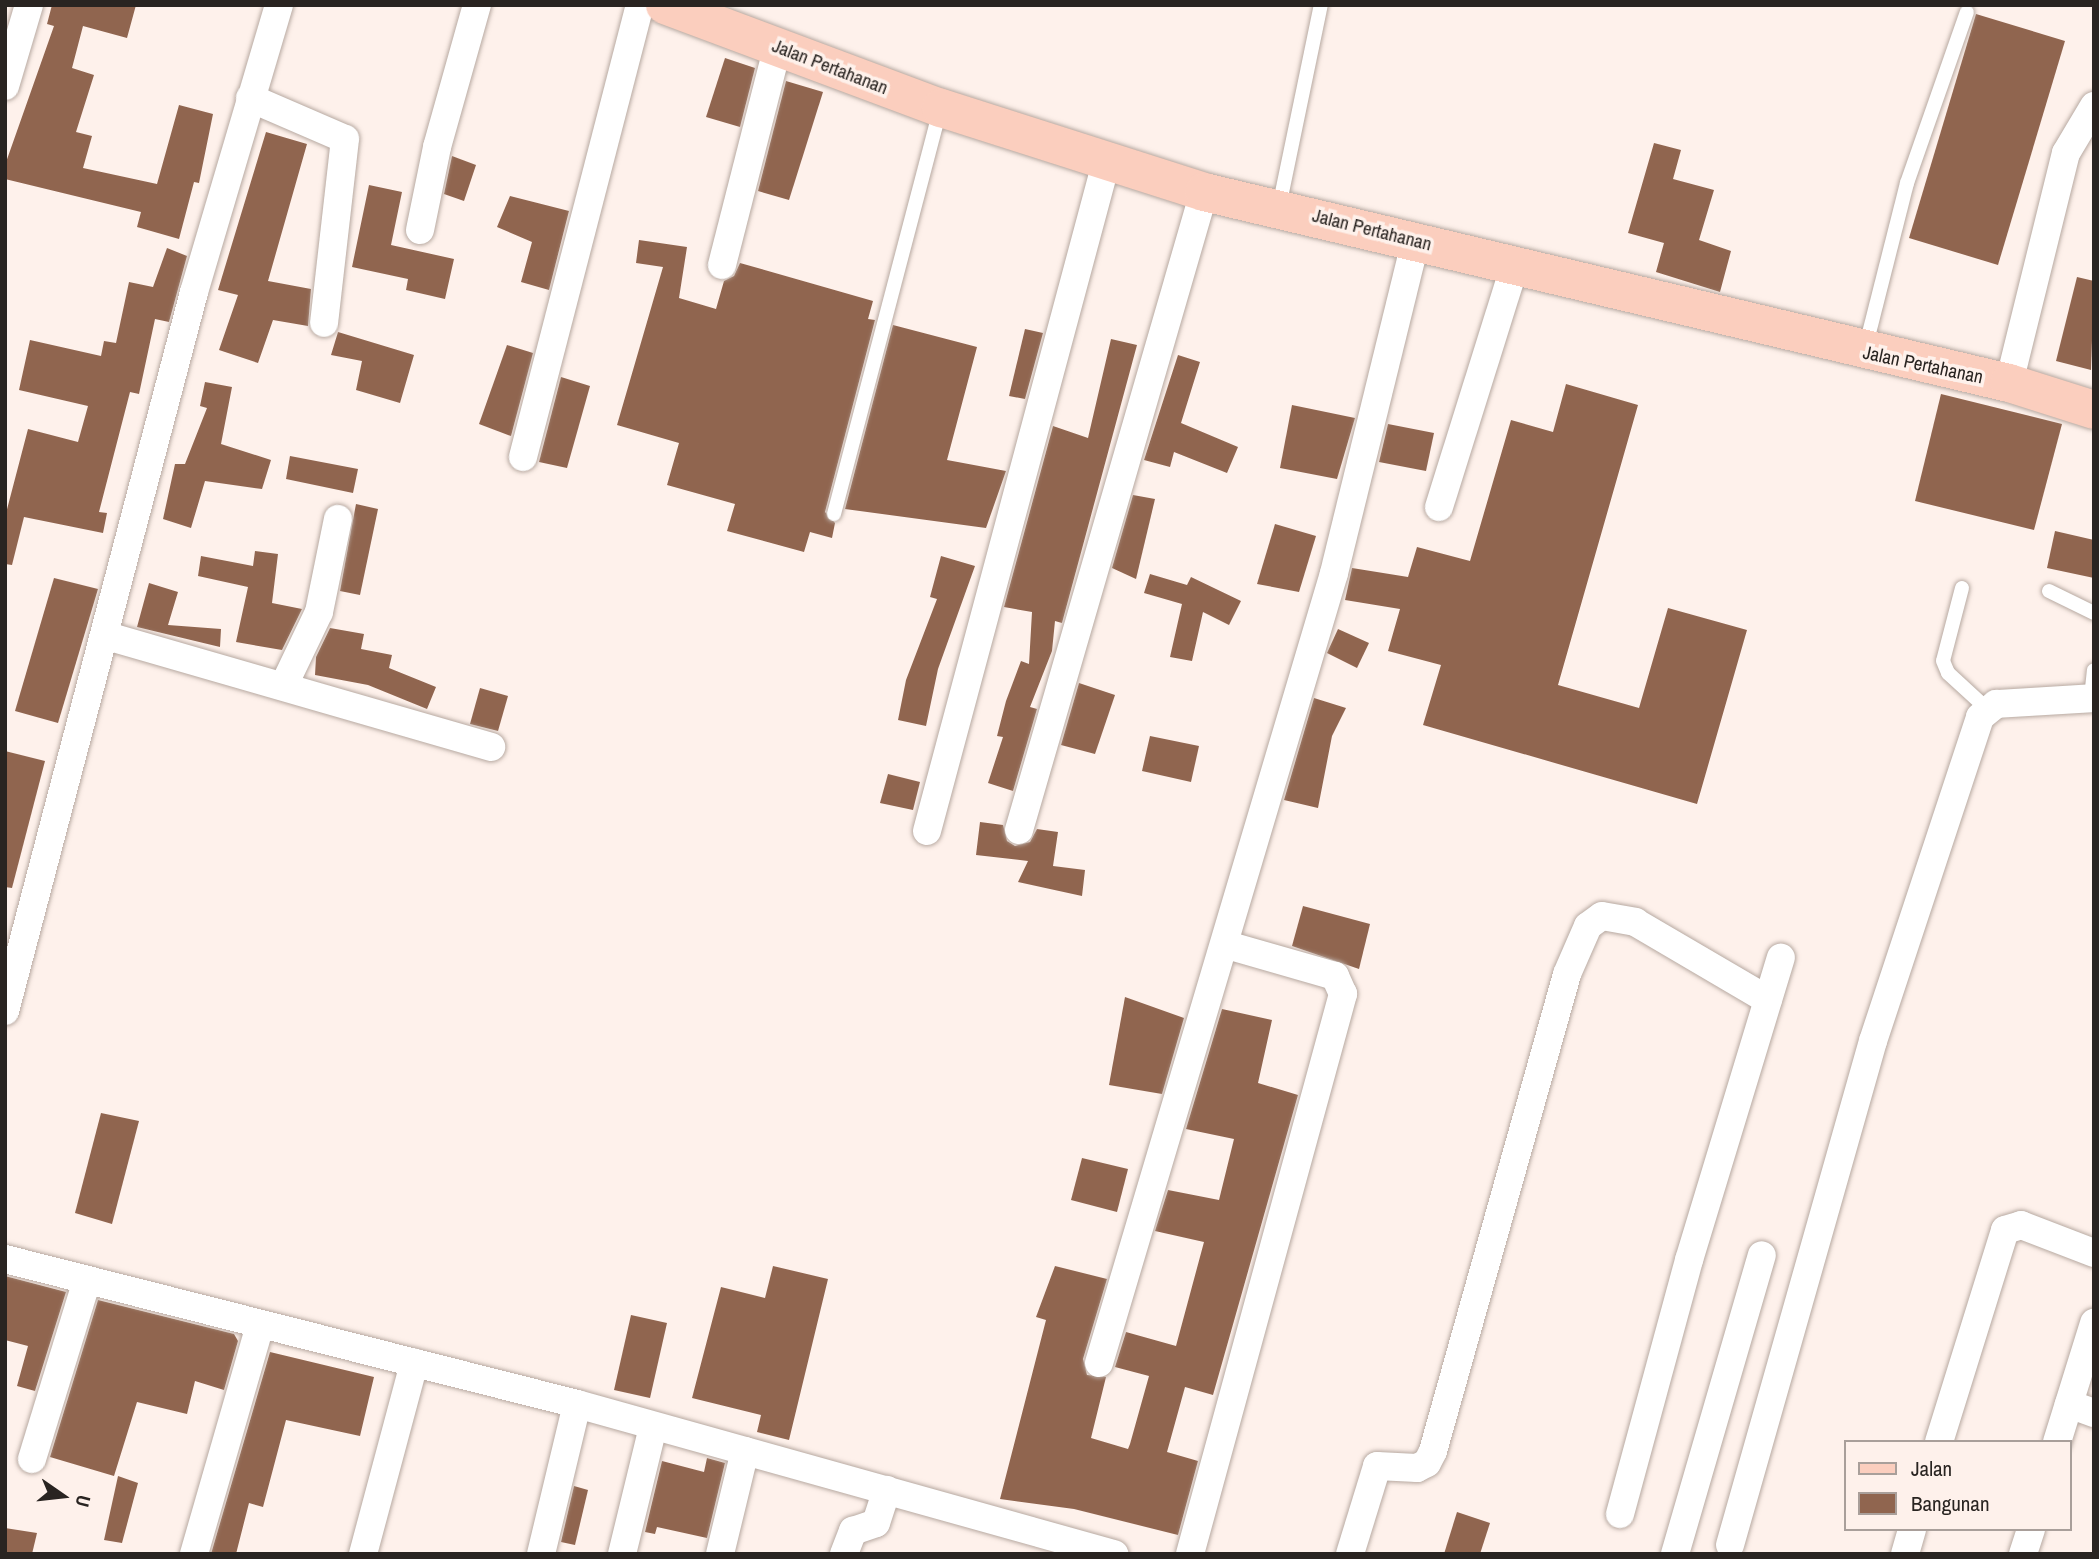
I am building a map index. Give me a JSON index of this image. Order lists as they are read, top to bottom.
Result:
{
  "streets": {
    "main road": ["Jalan Pertahanan"]
  },
  "legend": ["Jalan", "Bangunan"],
  "north": "right"
}
